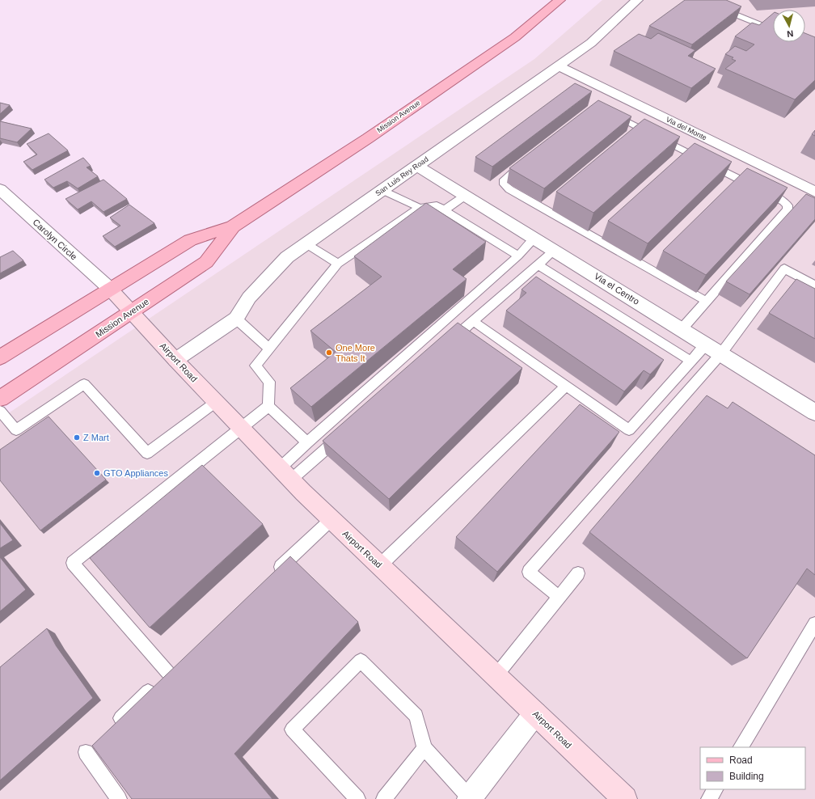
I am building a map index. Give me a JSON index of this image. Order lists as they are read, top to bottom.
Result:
{
  "streets": {
    "main road": ["Mission Avenue"],
    "street": [
      "Via del Monte",
      "San Luis Rey Road",
      "Carolyn Circle",
      "Via el Centro",
      "Airport Road"
    ]
  },
  "crossings": [
    ["Mission Avenue", "Carolyn Circle"],
    ["Mission Avenue", "Airport Road"],
    ["Via del Monte", "San Luis Rey Road"],
    ["San Luis Rey Road", "Via el Centro"],
    ["San Luis Rey Road", "Airport Road"],
    ["Carolyn Circle", "Airport Road"]
  ],
  "places": ["One More Thats It", "Z Mart", "GTO Appliances"],
  "legend": ["Road", "Building"],
  "north": "bottom"
}
